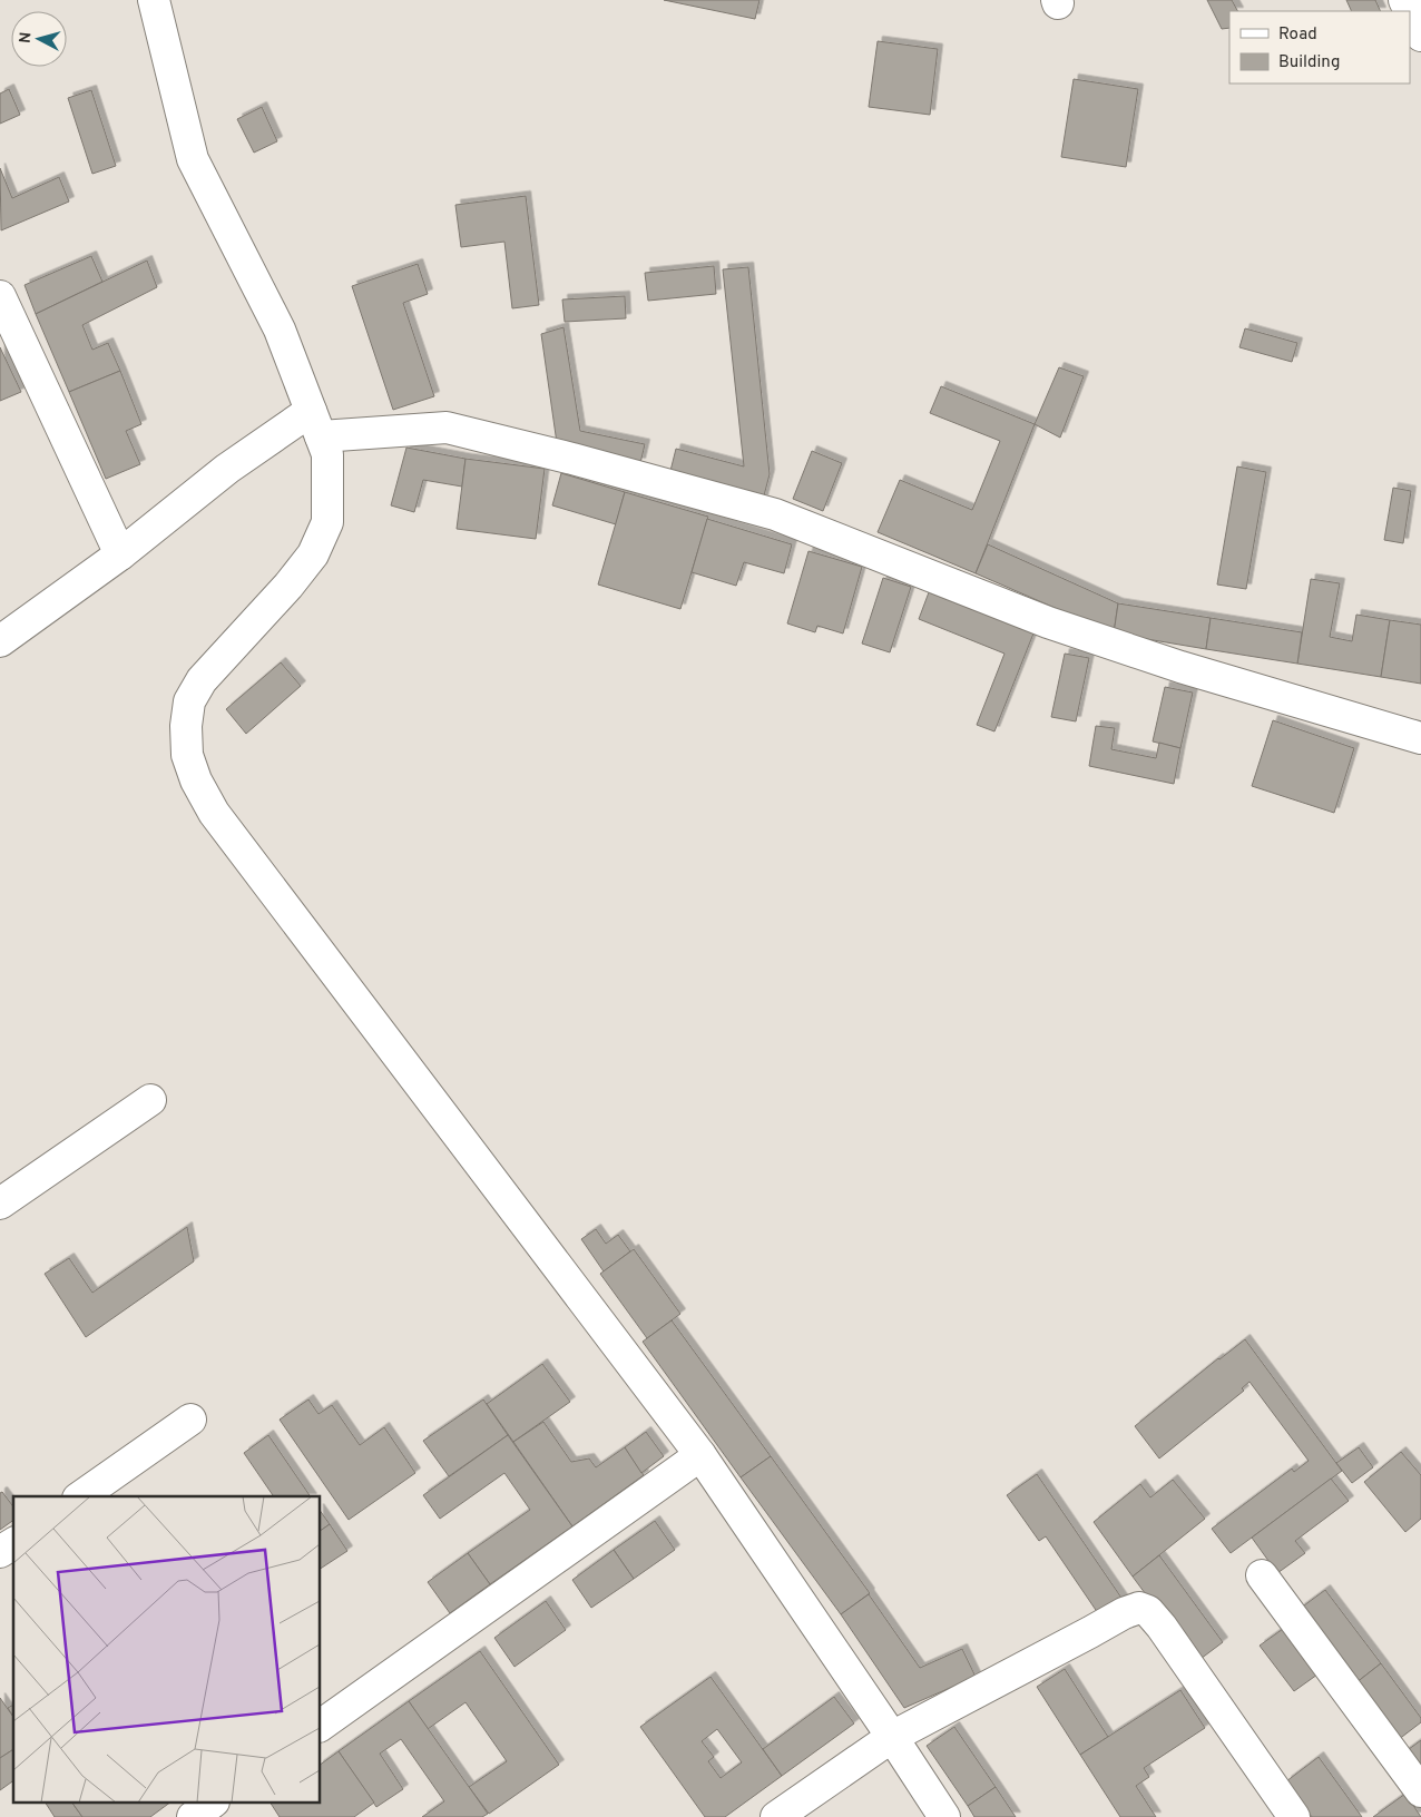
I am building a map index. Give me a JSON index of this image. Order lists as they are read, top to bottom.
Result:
{
  "legend": ["Road", "Building"],
  "north": "left"
}
